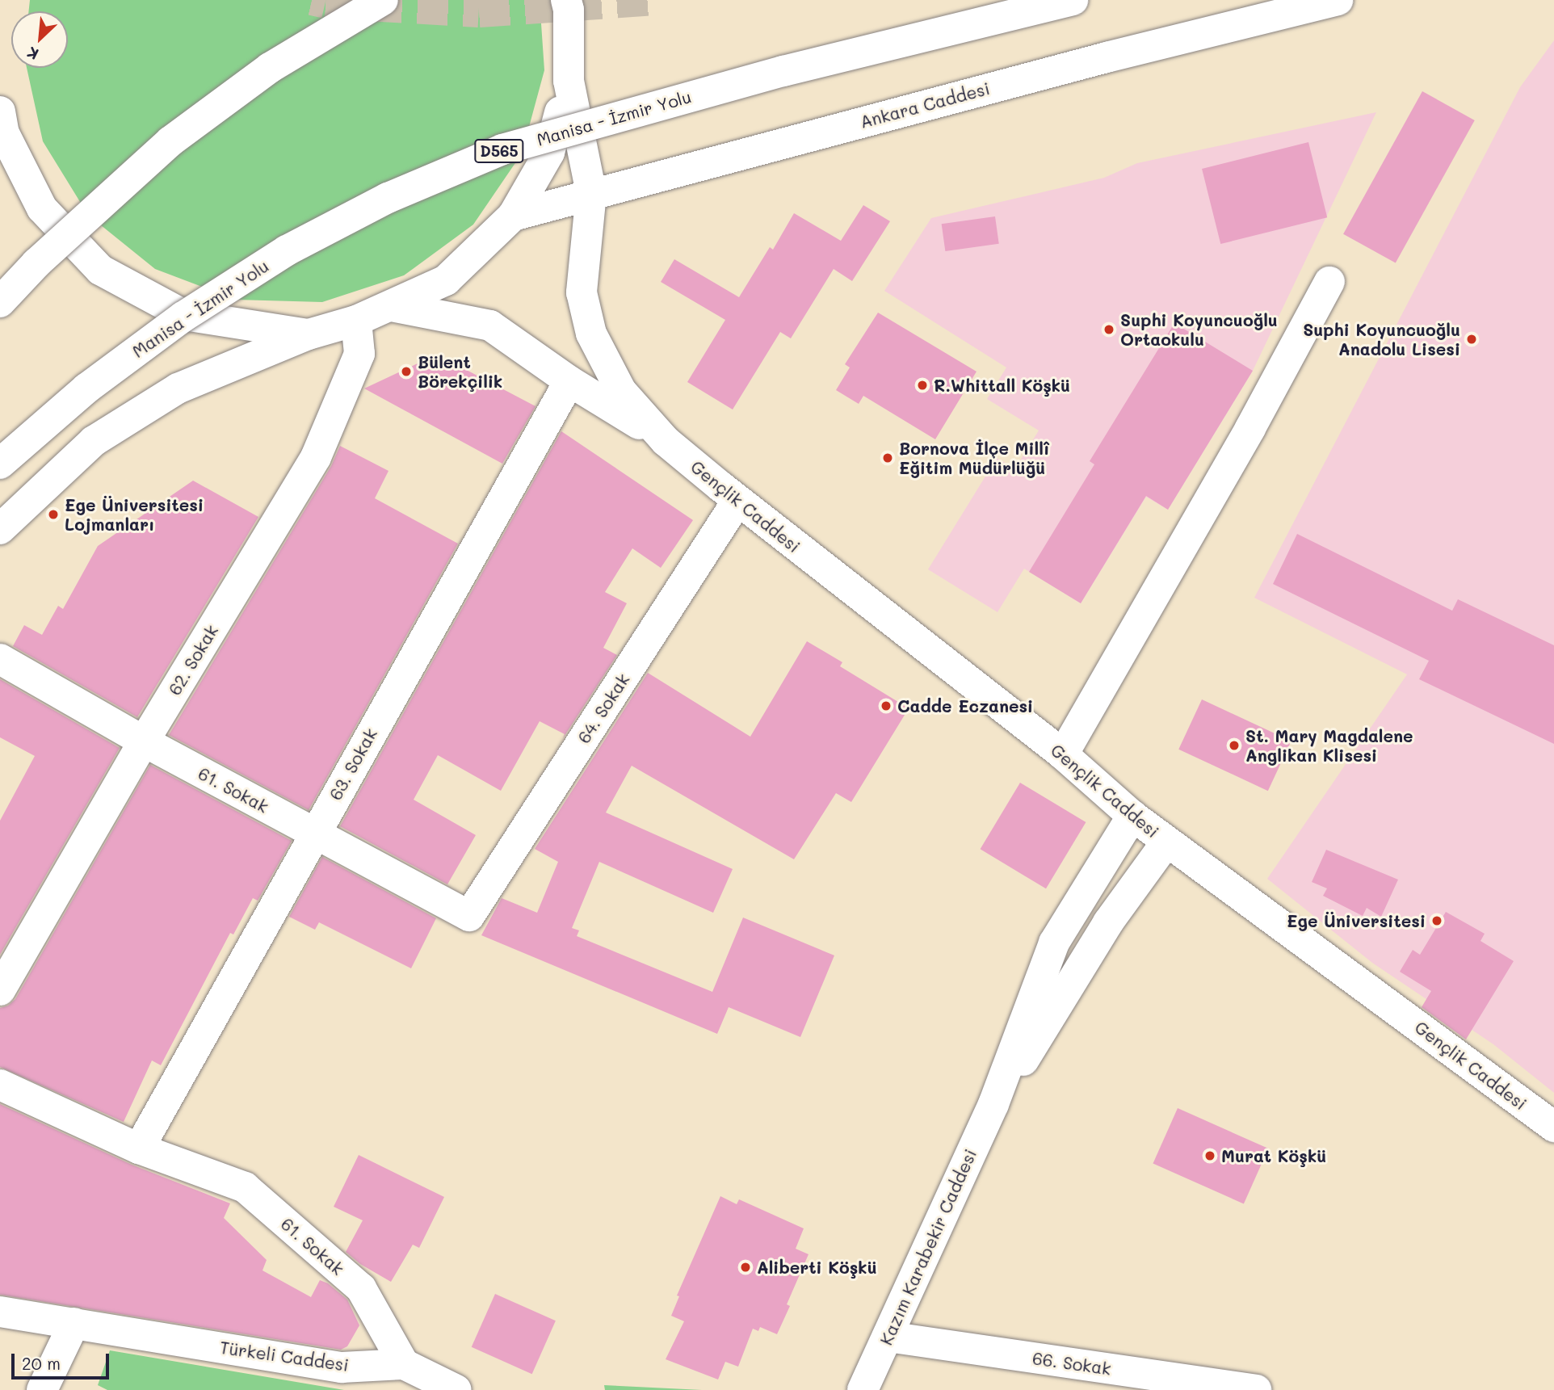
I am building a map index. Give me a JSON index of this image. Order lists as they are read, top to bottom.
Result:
{
  "streets": {
    "main road": [
      "Ankara Caddesi",
      "Manisa - İzmir Yolu",
      "D565",
      "Gençlik Caddesi",
      "62. Sokak",
      "64. Sokak",
      "63. Sokak",
      "61. Sokak",
      "Kazım Karabekir Caddesi",
      "Türkeli Caddesi",
      "66. Sokak"
    ]
  },
  "crossings": [
    ["Ankara Caddesi", "Gençlik Caddesi"],
    ["Gençlik Caddesi", "64. Sokak"],
    ["Gençlik Caddesi", "63. Sokak"],
    ["Gençlik Caddesi", "Kazım Karabekir Caddesi"],
    ["62. Sokak", "61. Sokak"],
    ["64. Sokak", "61. Sokak"],
    ["63. Sokak", "61. Sokak"],
    ["61. Sokak", "Türkeli Caddesi"],
    ["Kazım Karabekir Caddesi", "66. Sokak"]
  ],
  "places": [
    "Suphi Koyuncuoğlu Ortaokulu",
    "Suphi Koyuncuoğlu Anadolu Lisesi",
    "Bülent Börekçilik",
    "R.Whittall Köşkü",
    "Bornova İlçe Millî Eğitim Müdürlüğü",
    "Ege Üniversitesi Lojmanları",
    "Cadde Eczanesi",
    "St. Mary Magdalene Anglikan Klisesi",
    "Ege Üniversitesi",
    "Murat Köşkü",
    "Aliberti Köşkü"
  ],
  "scale_bar": "20 m",
  "north": "bottom left"
}
